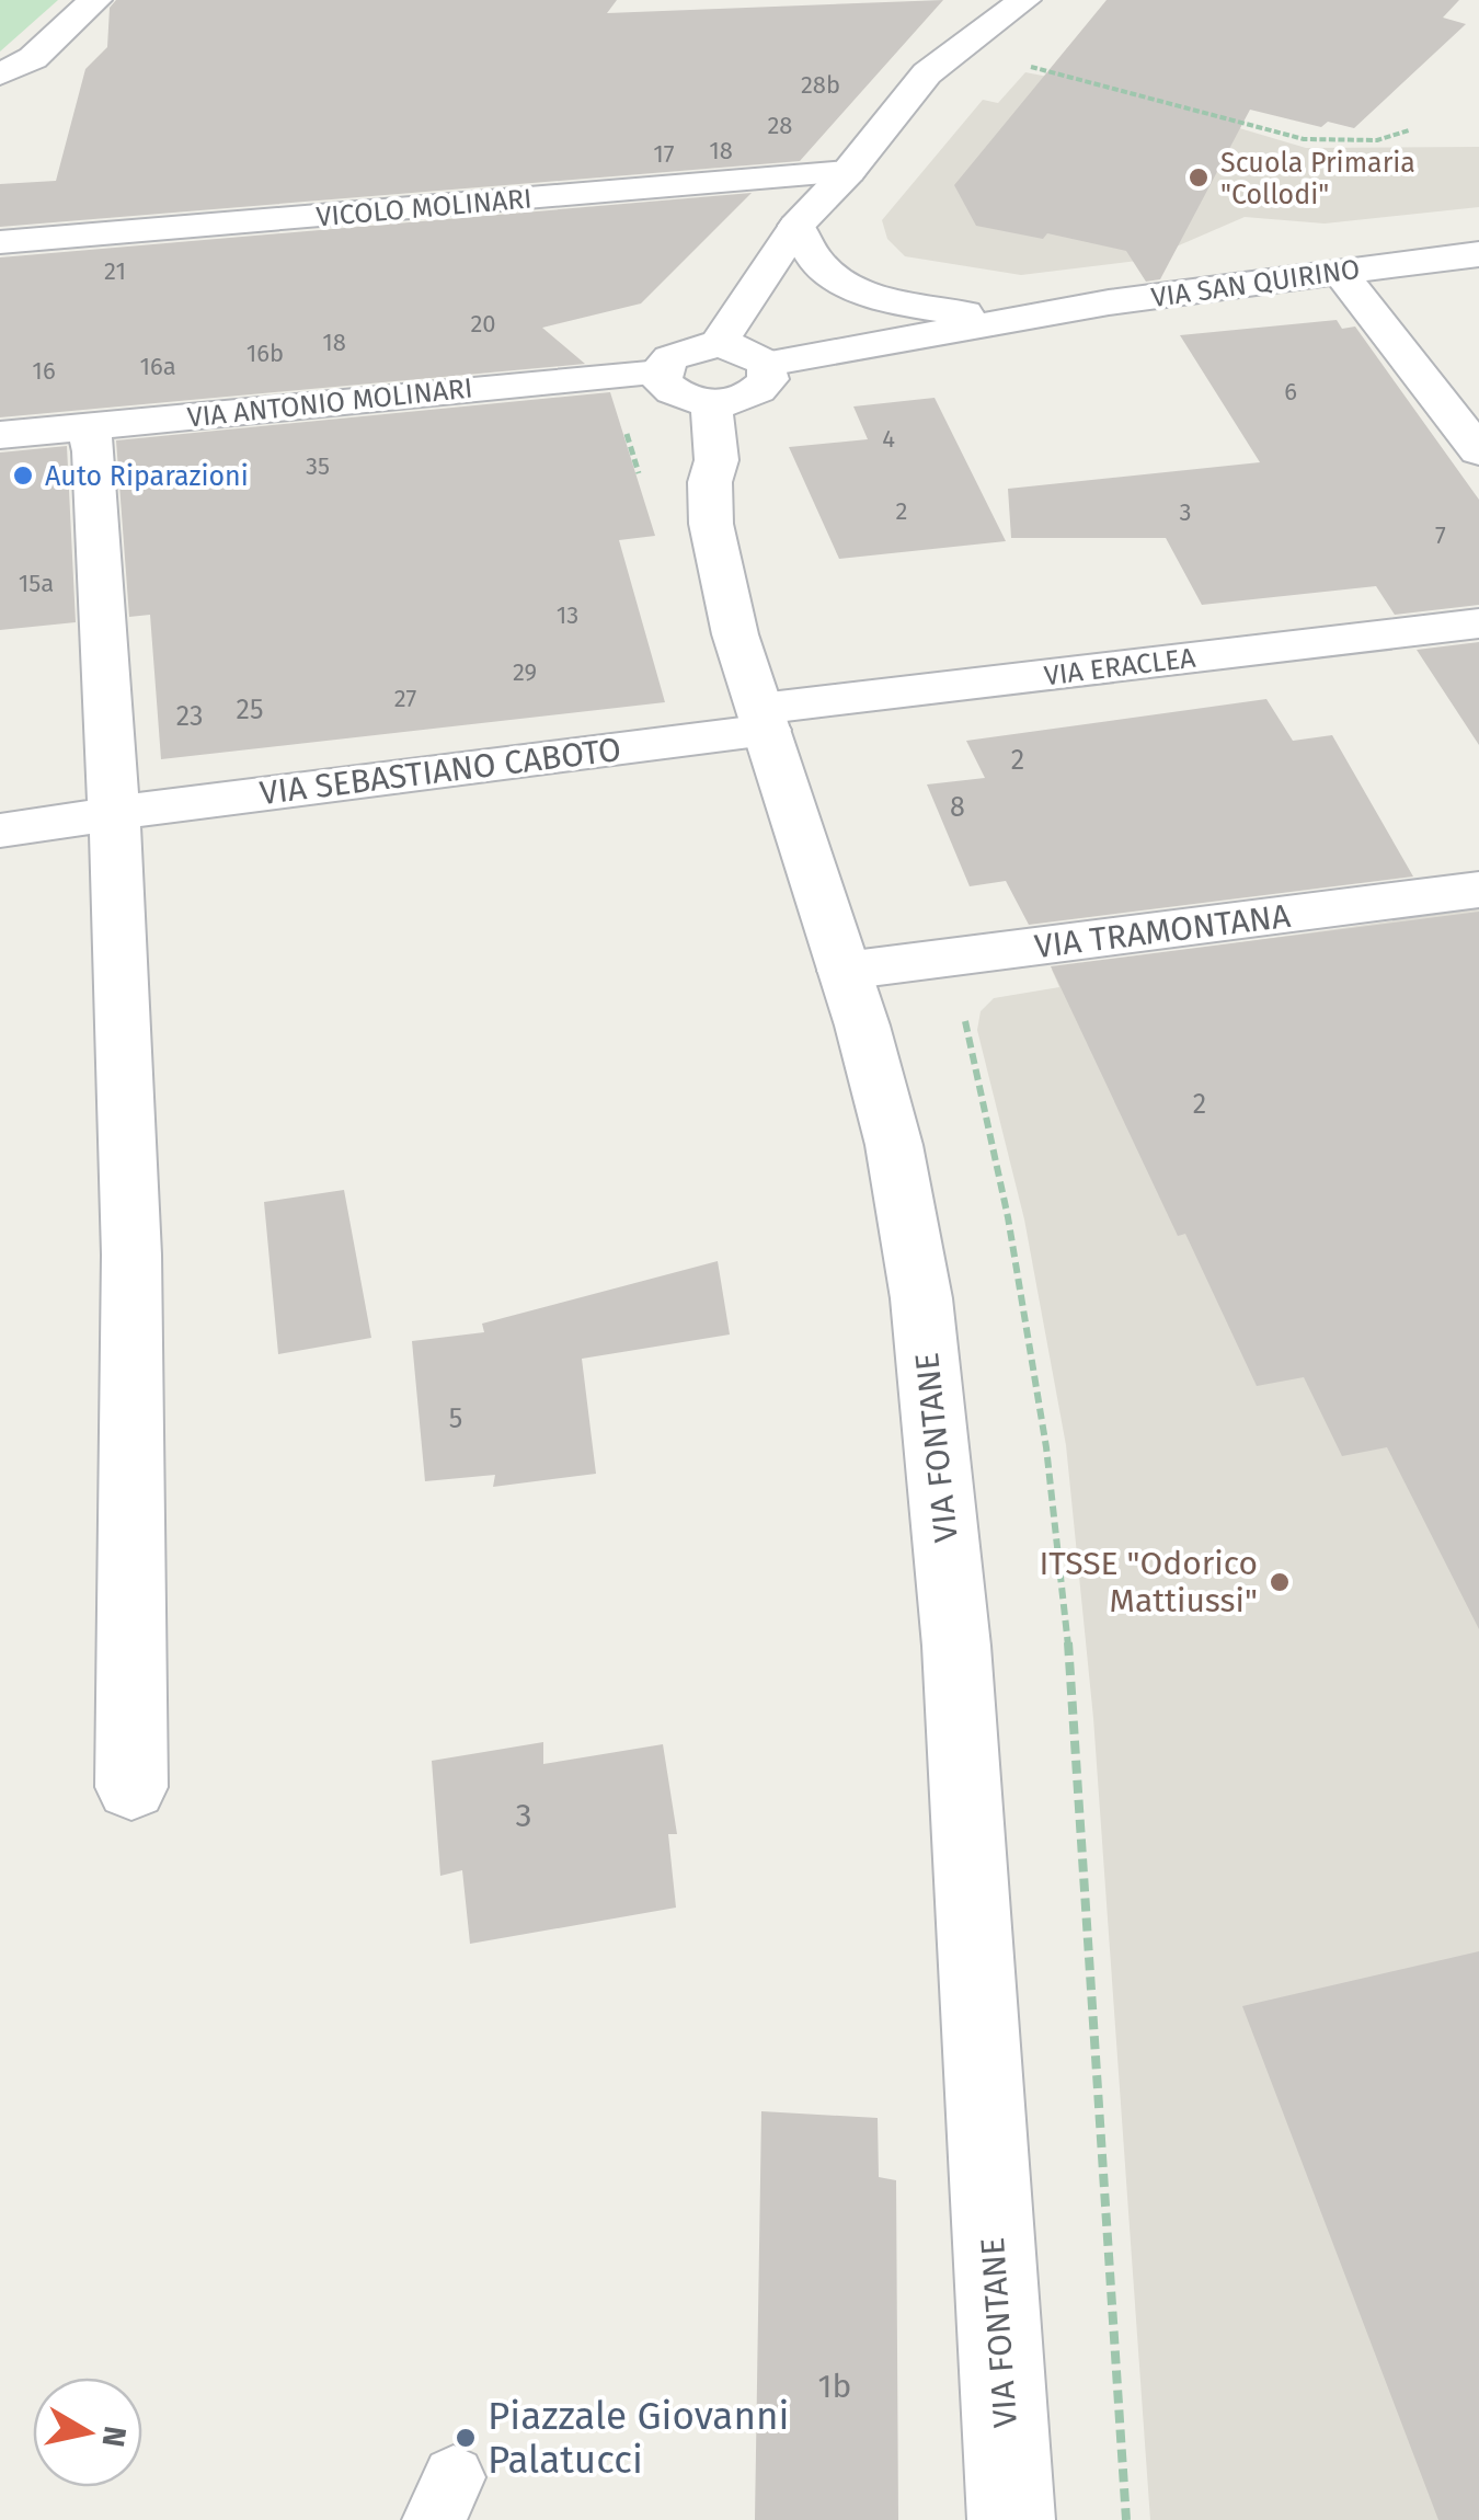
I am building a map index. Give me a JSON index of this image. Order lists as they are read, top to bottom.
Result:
{
  "streets": {
    "street": [
      "VICOLO MOLINARI",
      "VIA SAN QUIRINO",
      "VIA ANTONIO MOLINARI",
      "VIA ERACLEA",
      "VIA SEBASTIANO CABOTO",
      "VIA TRAMONTANA",
      "VIA FONTANE"
    ]
  },
  "crossings": [
    ["VIA SAN QUIRINO", "VIA ANTONIO MOLINARI"],
    ["VIA ANTONIO MOLINARI", "VIA FONTANE"],
    ["VIA ERACLEA", "VIA SEBASTIANO CABOTO"],
    ["VIA ERACLEA", "VIA FONTANE"],
    ["VIA SEBASTIANO CABOTO", "VIA FONTANE"],
    ["VIA TRAMONTANA", "VIA FONTANE"]
  ],
  "places": [
    "Scuola Primaria \"Collodi\"",
    "Auto Riparazioni",
    "ITSSE \"Odorico Mattiussi\"",
    "Piazzale Giovanni Palatucci"
  ],
  "house_numbers": [
    "28b",
    "28",
    "18",
    "17",
    "21",
    "20",
    "18",
    "16b",
    "16a",
    "16",
    "6",
    "4",
    "35",
    "2",
    "3",
    "7",
    "15a",
    "13",
    "29",
    "27",
    "25",
    "23",
    "2",
    "8",
    "2",
    "5",
    "3",
    "1b"
  ],
  "north": "right"
}
